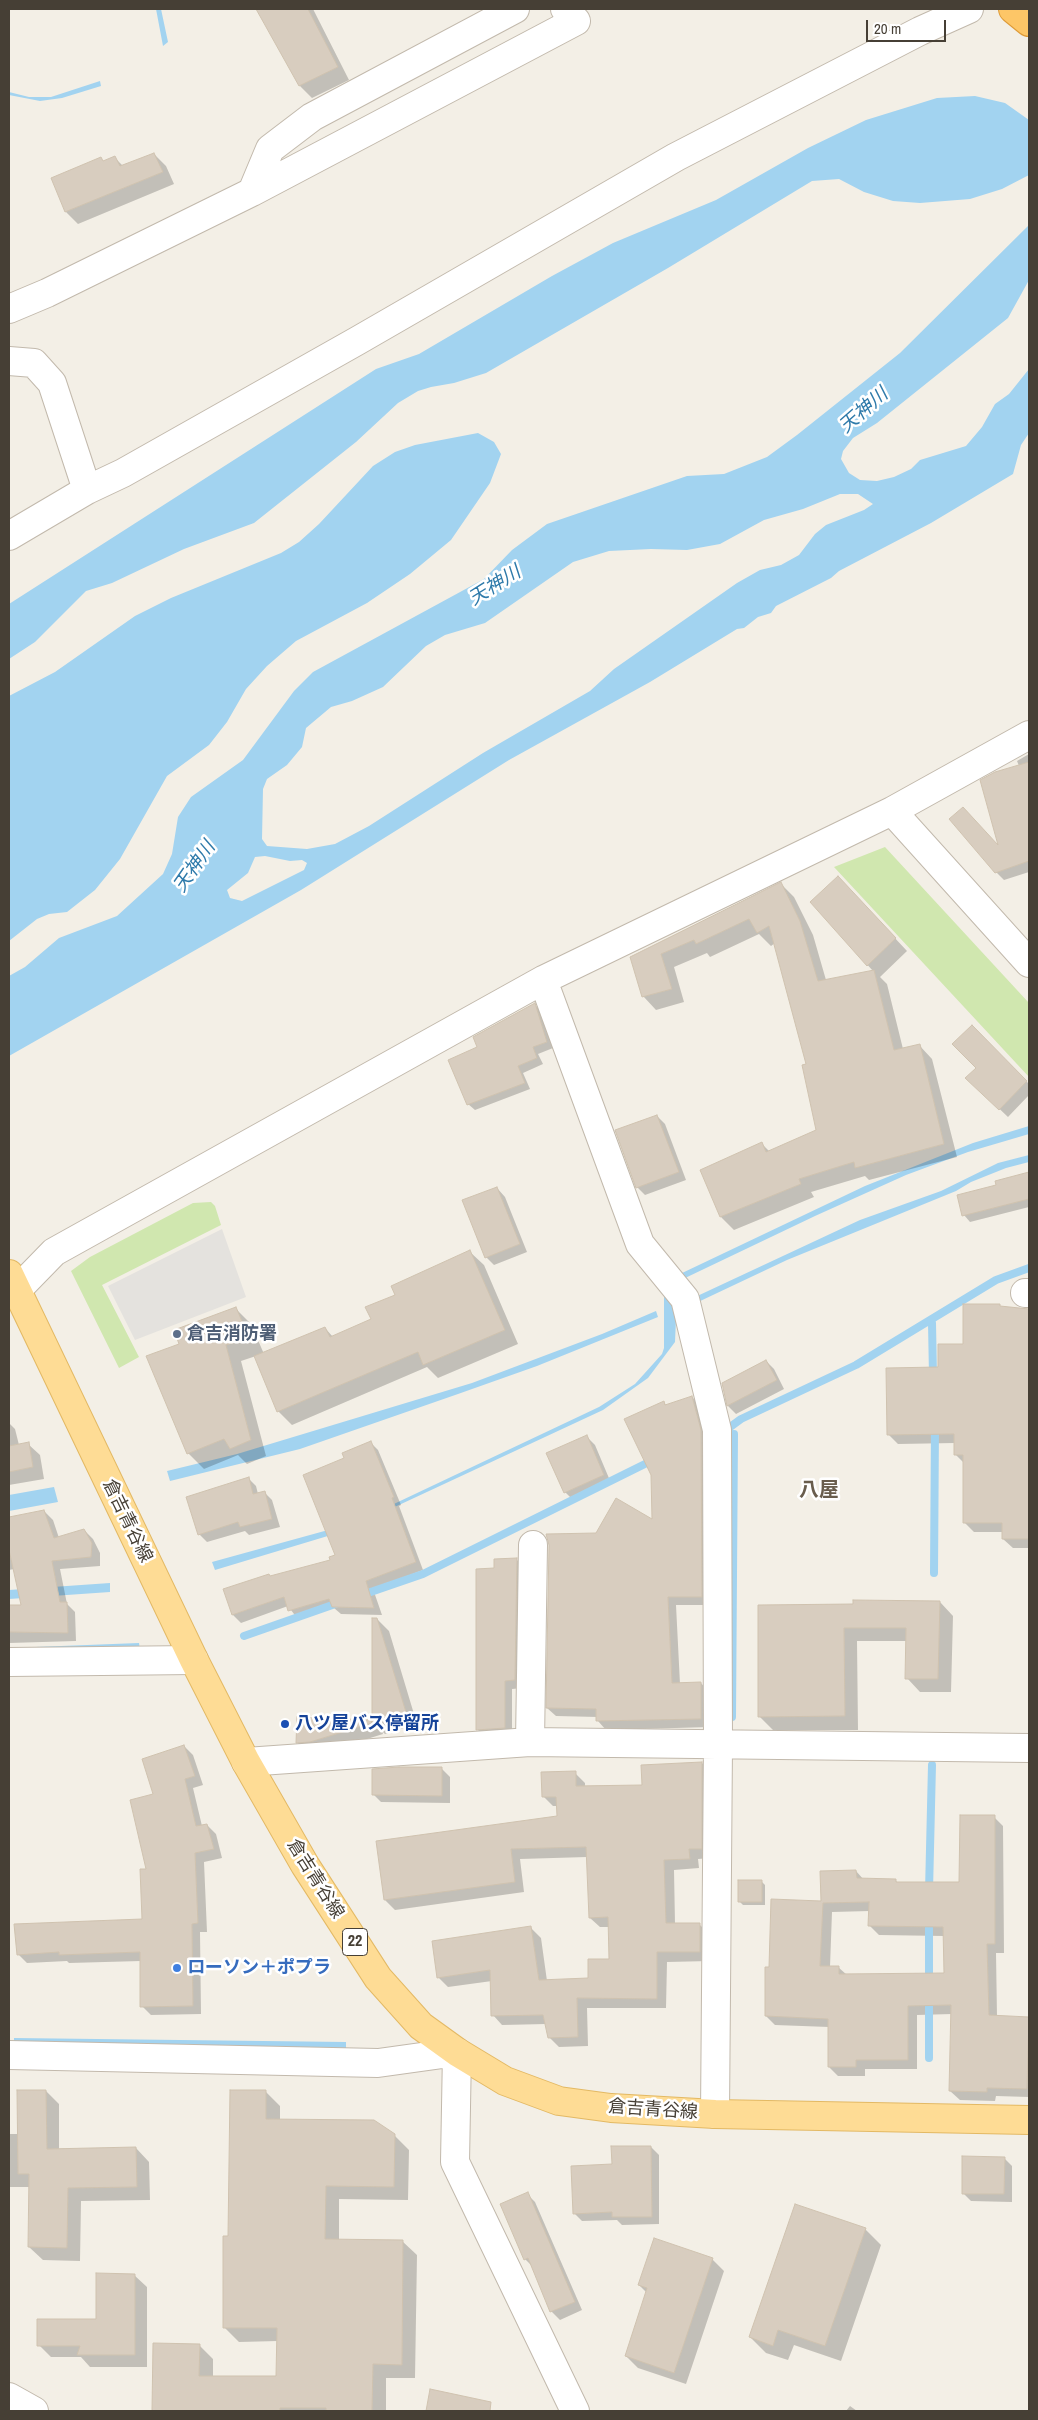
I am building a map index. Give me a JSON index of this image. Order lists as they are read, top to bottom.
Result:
{
  "streets": {
    "main road": ["倉吉青谷線", "22"]
  },
  "districts": ["八屋"],
  "water": ["天神川"],
  "places": ["倉吉消防署", "八ツ屋バス停留所", "ローソン＋ポプラ"],
  "scale_bar": "20 m"
}
